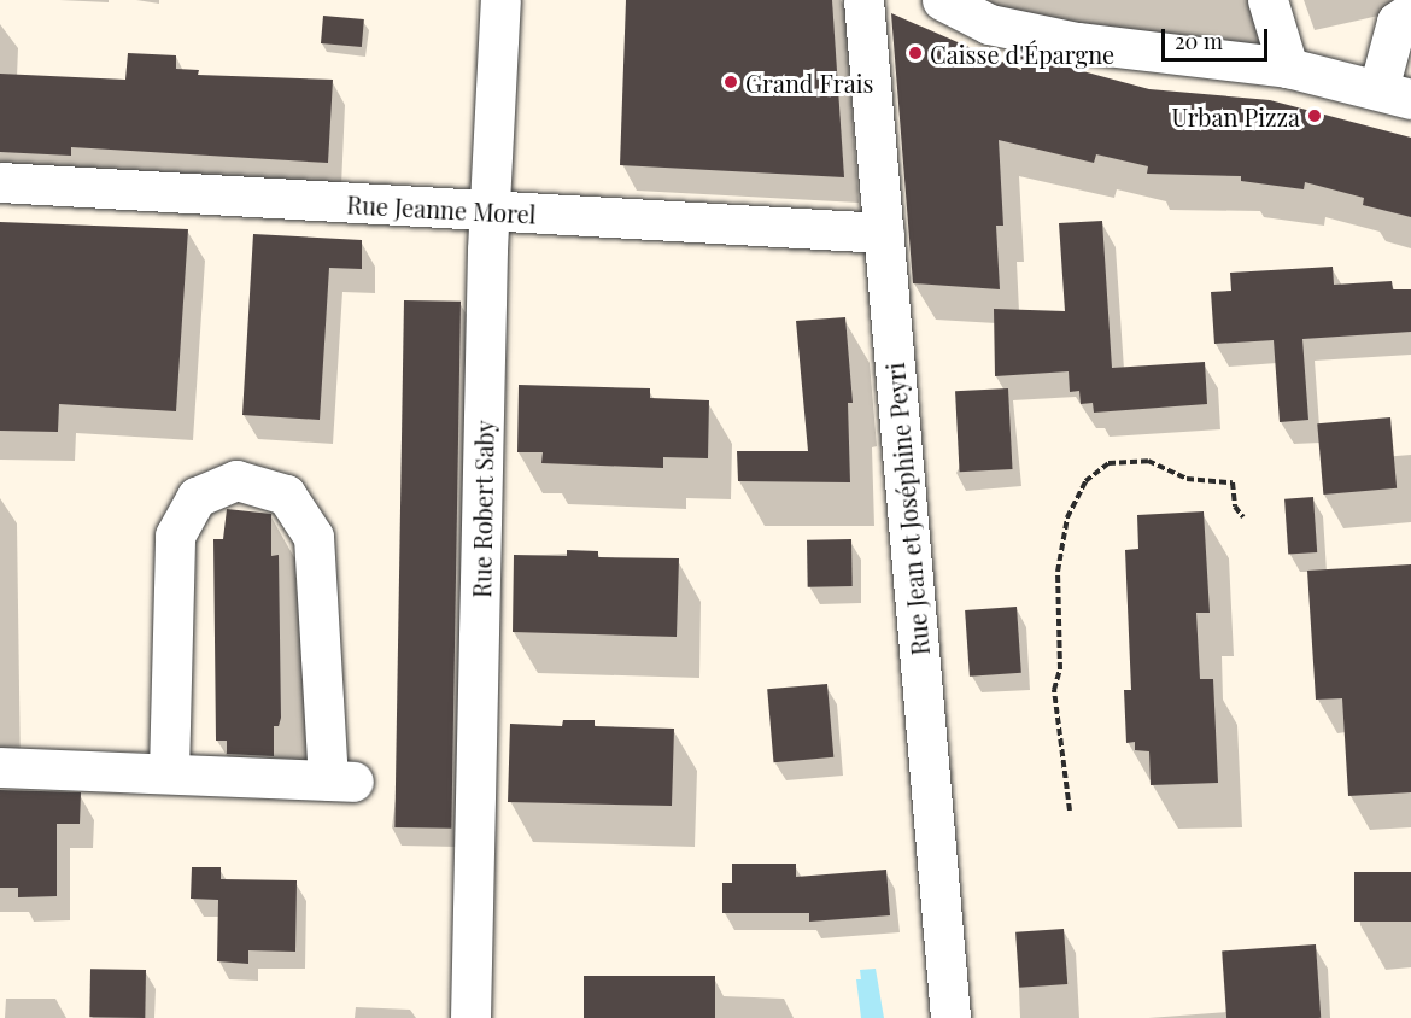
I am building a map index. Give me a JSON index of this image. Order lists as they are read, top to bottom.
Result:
{
  "streets": {
    "street": ["Rue Jeanne Morel", "Rue Robert Saby", "Rue Jean et Joséphine Peyri"]
  },
  "crossings": [
    ["Rue Jeanne Morel", "Rue Robert Saby"],
    ["Rue Jeanne Morel", "Rue Jean et Joséphine Peyri"]
  ],
  "places": ["Caisse d'Épargne", "Grand Frais", "Urban Pizza"],
  "scale_bar": "20 m"
}
